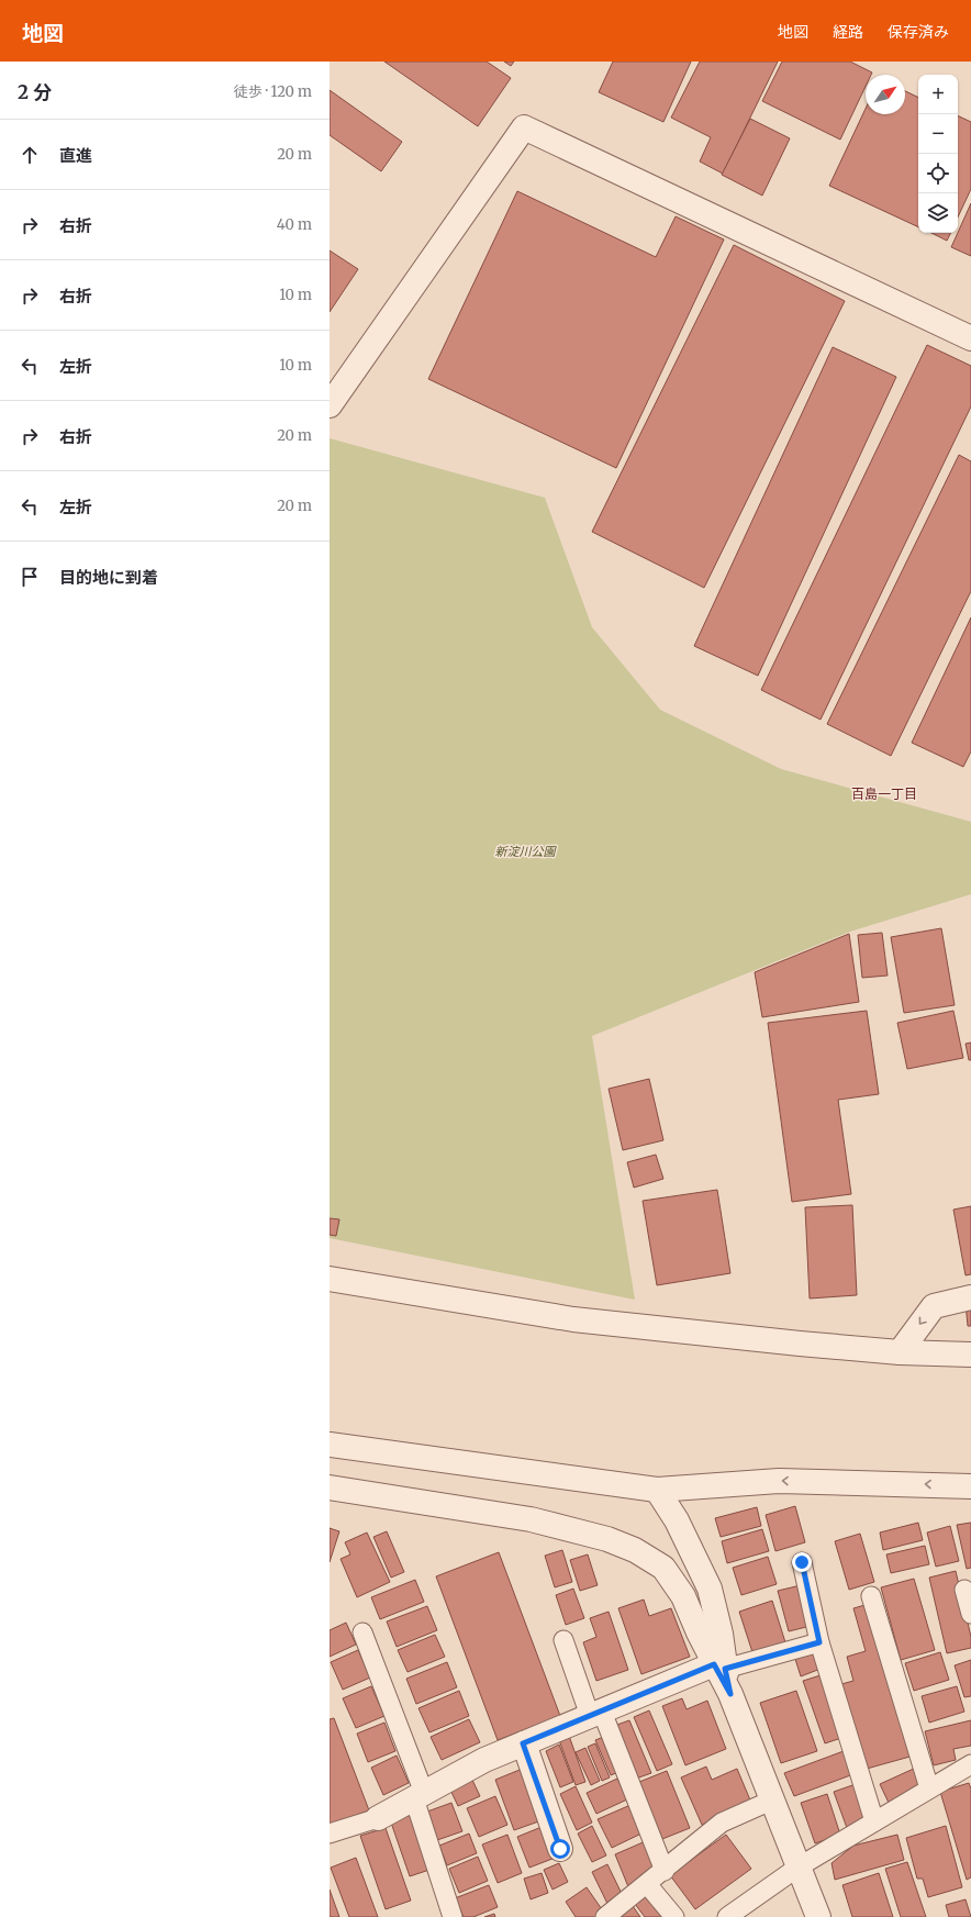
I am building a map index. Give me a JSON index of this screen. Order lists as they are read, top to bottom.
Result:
{
  "districts": ["百島一丁目"],
  "parks": ["新淀川公園"],
  "north": "top right",
  "page": {
    "header": "地図",
    "nav": ["地図", "経路", "保存済み"],
    "heading": ["2 分", "徒歩 · 120 m"],
    "map_buttons": ["+", "−"],
    "list": [
      ["直進", "20 m"],
      ["右折", "40 m"],
      ["右折", "10 m"],
      ["左折", "10 m"],
      ["右折", "20 m"],
      ["左折", "20 m"],
      "目的地に到着"
    ]
  }
}
